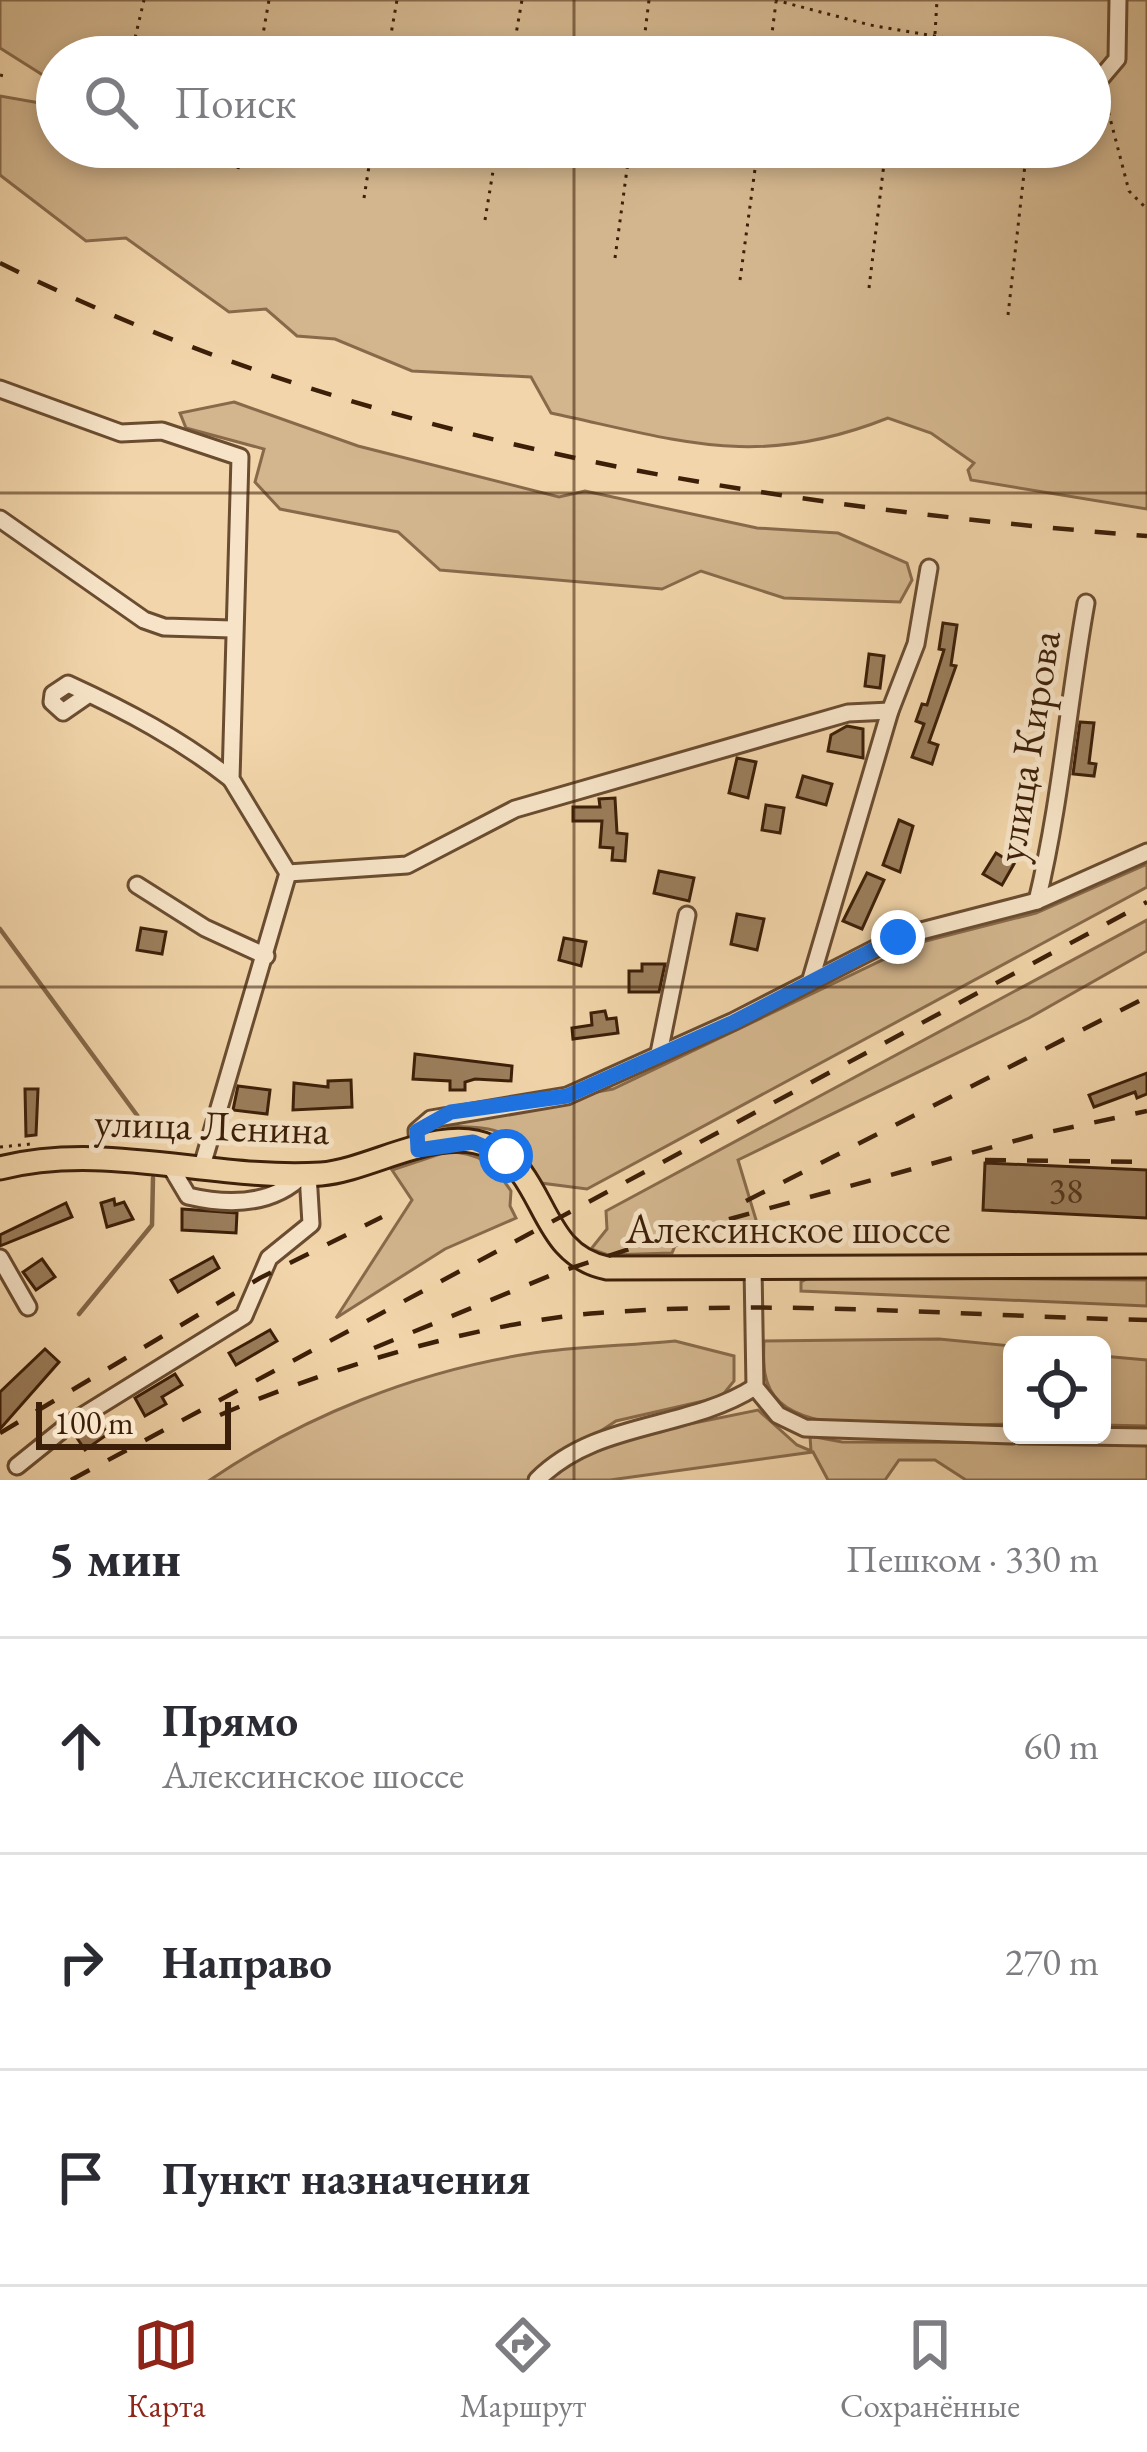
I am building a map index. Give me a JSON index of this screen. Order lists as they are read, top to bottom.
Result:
{
  "streets": {
    "main road": ["улица Ленина", "Алексинское шоссе"],
    "street": ["улица Кирова"]
  },
  "crossings": [
    ["улица Ленина", "Алексинское шоссе"]
  ],
  "house_numbers": ["38"],
  "scale_bar": "100 m",
  "page": {
    "search": "Поиск",
    "scale": "100 m",
    "heading": ["5 мин", "Пешком · 330 m"],
    "list": [
      ["Прямо", "Алексинское шоссе", "60 m"],
      ["Направо", "270 m"],
      "Пункт назначения"
    ],
    "nav": ["Карта", "Маршрут", "Сохранённые"]
  }
}
